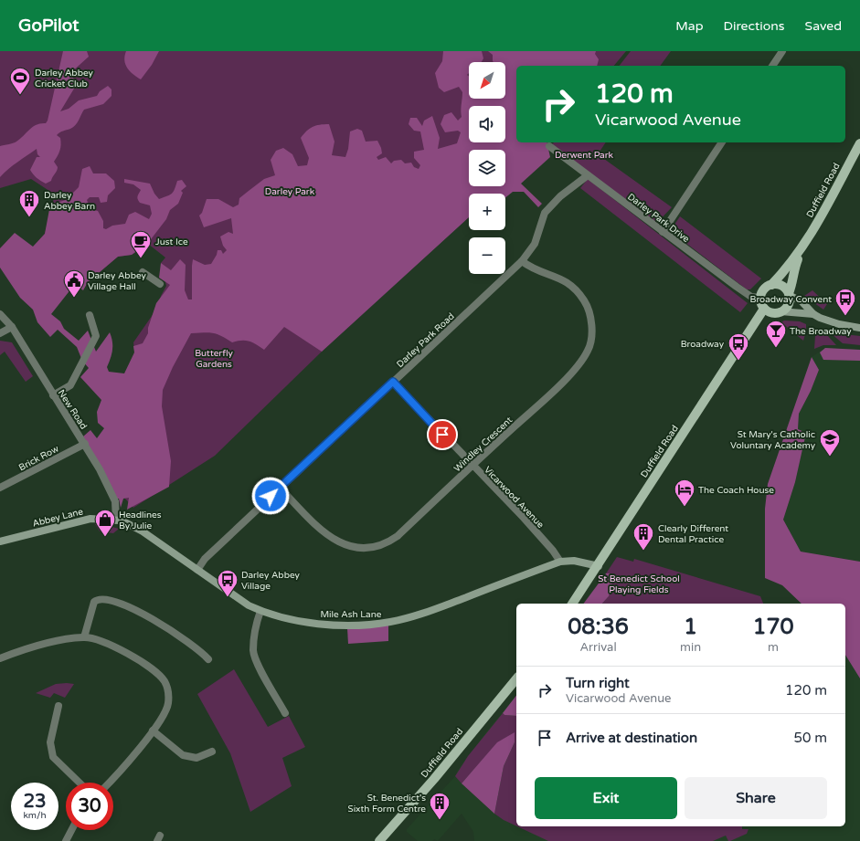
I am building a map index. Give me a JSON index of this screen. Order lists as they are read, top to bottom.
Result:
{
  "streets": {
    "main road": ["Duffield Road"],
    "street": [
      "Darley Park Drive",
      "Darley Park Road",
      "New Road",
      "Windley Crescent",
      "Brick Row",
      "Vicarwood Avenue",
      "Abbey Lane",
      "Mile Ash Lane"
    ]
  },
  "crossings": [
    ["Duffield Road", "Darley Park Drive"],
    ["Duffield Road", "Mile Ash Lane"],
    ["Darley Park Drive", "Darley Park Road"],
    ["Darley Park Road", "Windley Crescent"],
    ["Darley Park Road", "Vicarwood Avenue"],
    ["Darley Park Road", "Mile Ash Lane"],
    ["New Road", "Brick Row"],
    ["New Road", "Abbey Lane"],
    ["New Road", "Mile Ash Lane"],
    ["Windley Crescent", "Vicarwood Avenue"],
    ["Vicarwood Avenue", "Mile Ash Lane"],
    ["Abbey Lane", "Mile Ash Lane"]
  ],
  "parks": [
    "Derwent Park",
    "Darley Park",
    "Butterfly Gardens",
    "St Benedict School Playing Fields"
  ],
  "places": {
    "sports": ["Darley Abbey Cricket Club"],
    "building": ["Darley Abbey Barn", "Clearly Different Dental Practice", "St. Benedict's Sixth Form Centre"],
    "cafe": ["Just Ice"],
    "public building": ["Darley Abbey Village Hall"],
    "bus stop": ["Broadway Convent", "Broadway", "Darley Abbey Village"],
    "bar": ["The Broadway"],
    "school or university": ["St Mary's Catholic Voluntary Academy"],
    "hotel": ["The Coach House"],
    "shop": ["Headlines By Julie"]
  },
  "north": "bottom left",
  "page": {
    "header": "GoPilot",
    "nav": ["Map", "Directions", "Saved"],
    "map_buttons": ["+", "−"],
    "turn": ["120 m", "Vicarwood Avenue"],
    "eta": [
      "08:36",
      "Arrival",
      "1",
      "min",
      "170",
      "m"
    ],
    "list": [
      {
        "name": "Turn right",
        "note": "Vicarwood Avenue",
        "value": "120 m"
      },
      {
        "name": "Arrive at destination",
        "value": "50 m"
      }
    ],
    "buttons": ["Exit", "Share"],
    "speed": "23 km/h",
    "limit": "30"
  }
}
